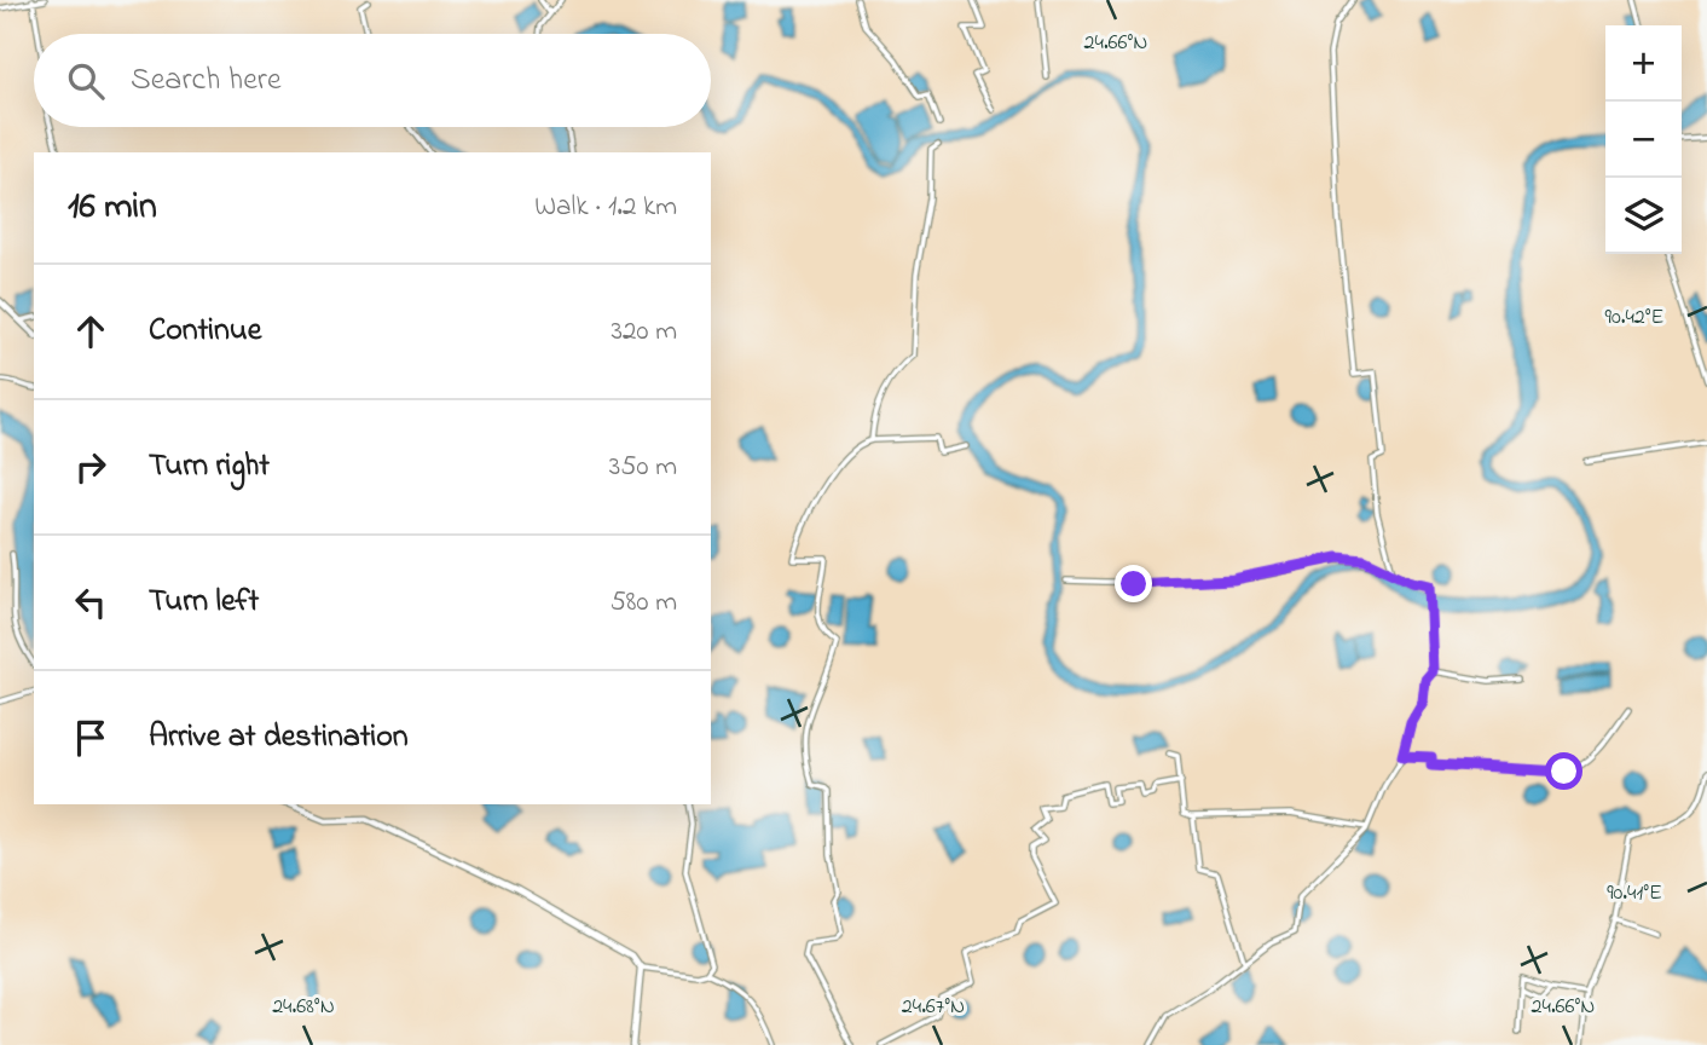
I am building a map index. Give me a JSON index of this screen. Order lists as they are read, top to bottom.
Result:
{
  "page": {
    "map_buttons": ["+", "−"],
    "search": "Search here",
    "heading": ["16 min", "Walk · 1.2 km"],
    "list": [
      ["Continue", "320 m"],
      ["Turn right", "350 m"],
      ["Turn left", "580 m"],
      "Arrive at destination"
    ]
  },
  "coordinates": [
    "24.66°N",
    "90.42°E",
    "90.41°E",
    "24.68°N",
    "24.67°N"
  ]
}
